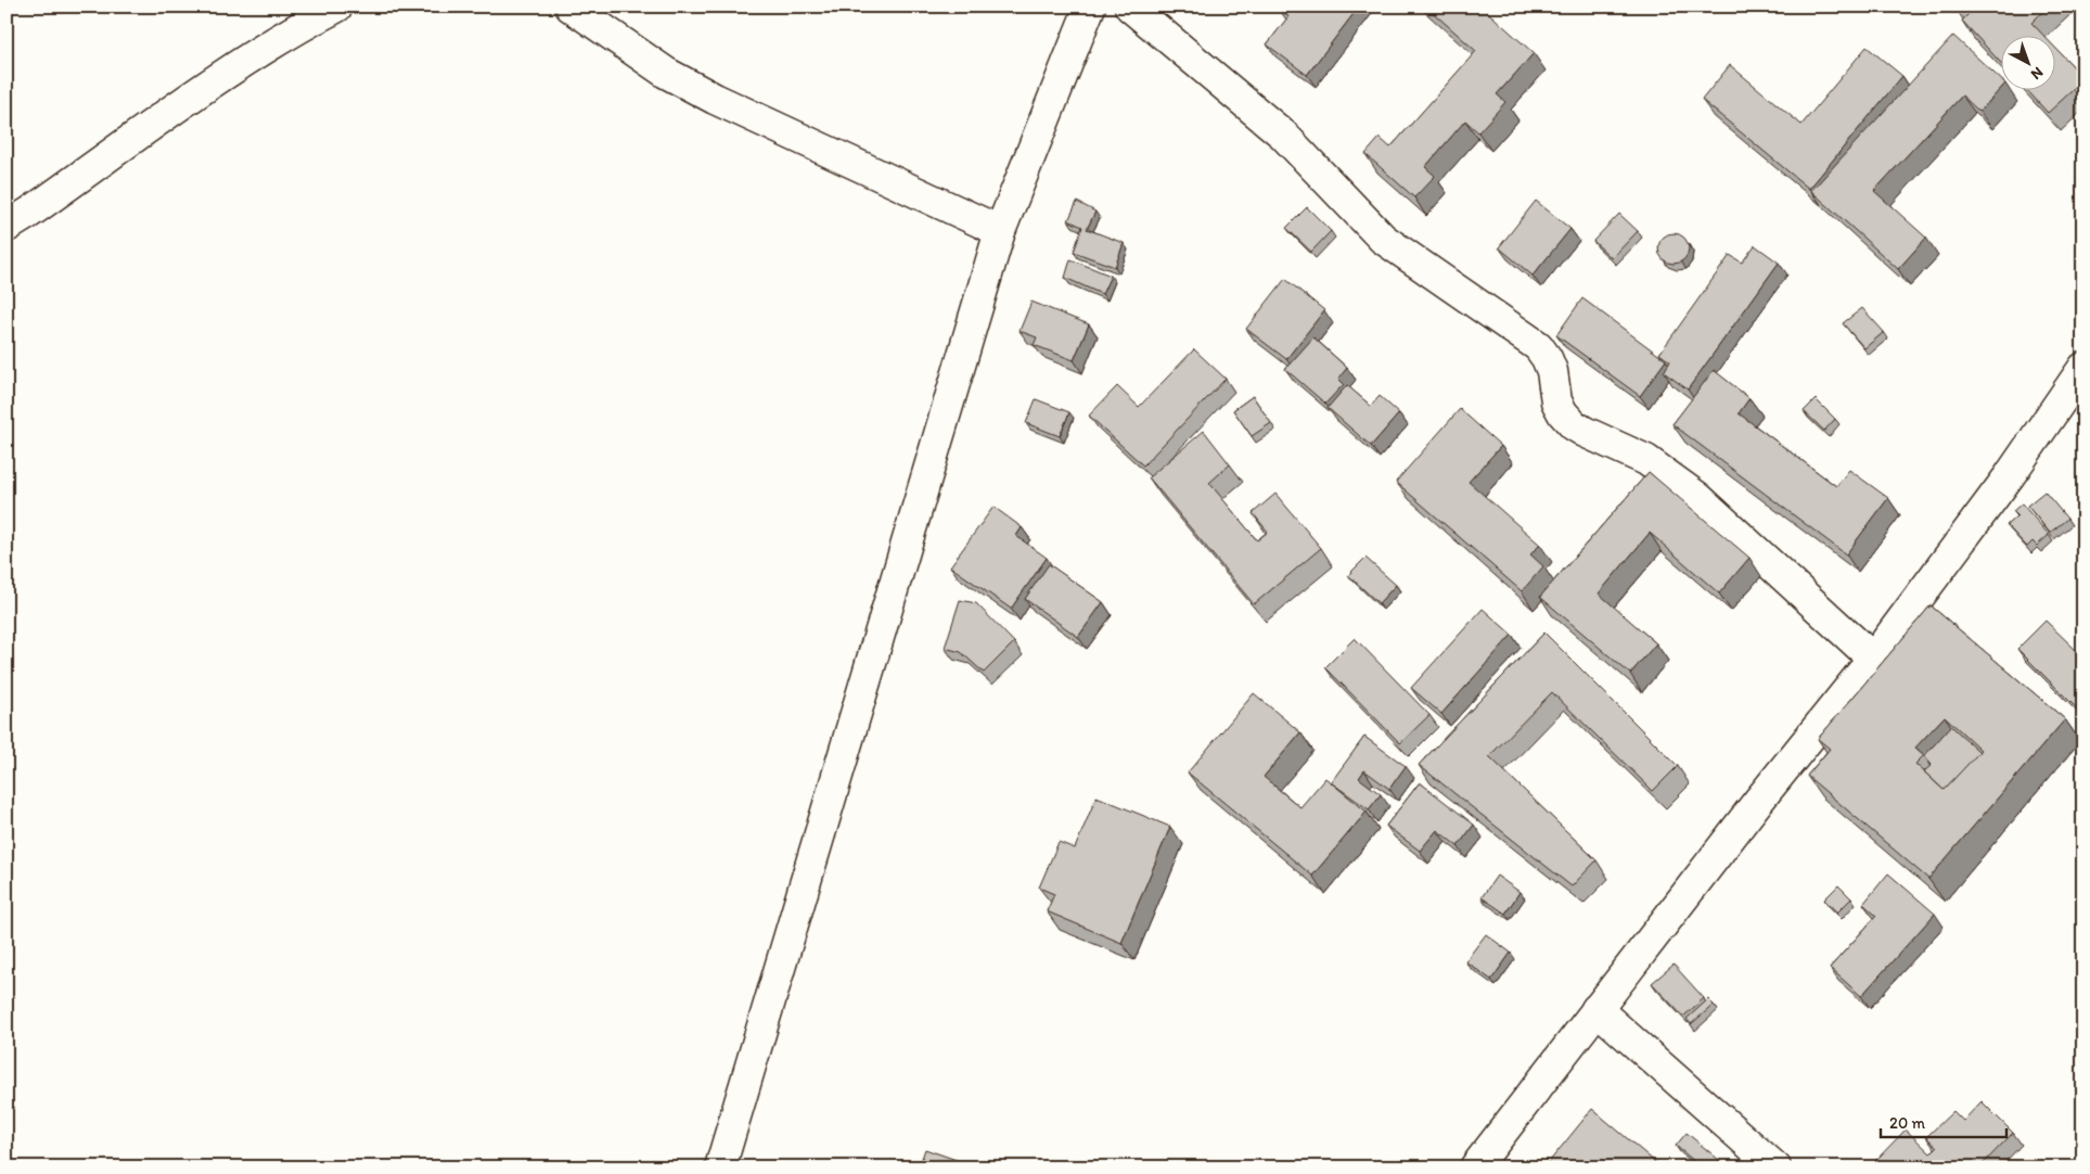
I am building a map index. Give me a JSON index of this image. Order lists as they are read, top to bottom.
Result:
{
  "scale_bar": "20 m",
  "north": "bottom right"
}
